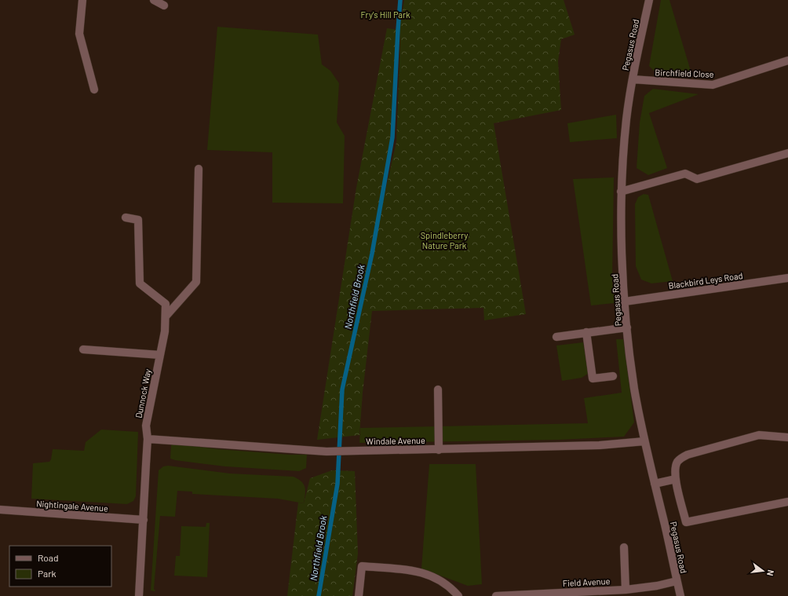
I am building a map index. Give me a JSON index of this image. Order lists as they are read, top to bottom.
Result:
{
  "streets": {
    "street": [
      "Pegasus Road",
      "Birchfield Close",
      "Blackbird Leys Road",
      "Dunnock Way",
      "Windale Avenue",
      "Nightingale Avenue",
      "Field Avenue"
    ]
  },
  "crossings": [
    ["Pegasus Road", "Birchfield Close"],
    ["Pegasus Road", "Blackbird Leys Road"],
    ["Pegasus Road", "Windale Avenue"],
    ["Pegasus Road", "Field Avenue"],
    ["Dunnock Way", "Windale Avenue"],
    ["Dunnock Way", "Nightingale Avenue"]
  ],
  "water": ["Northfield Brook"],
  "parks": ["Fry's Hill Park", "Spindleberry Nature Park"],
  "legend": ["Road", "Park"],
  "north": "right"
}
